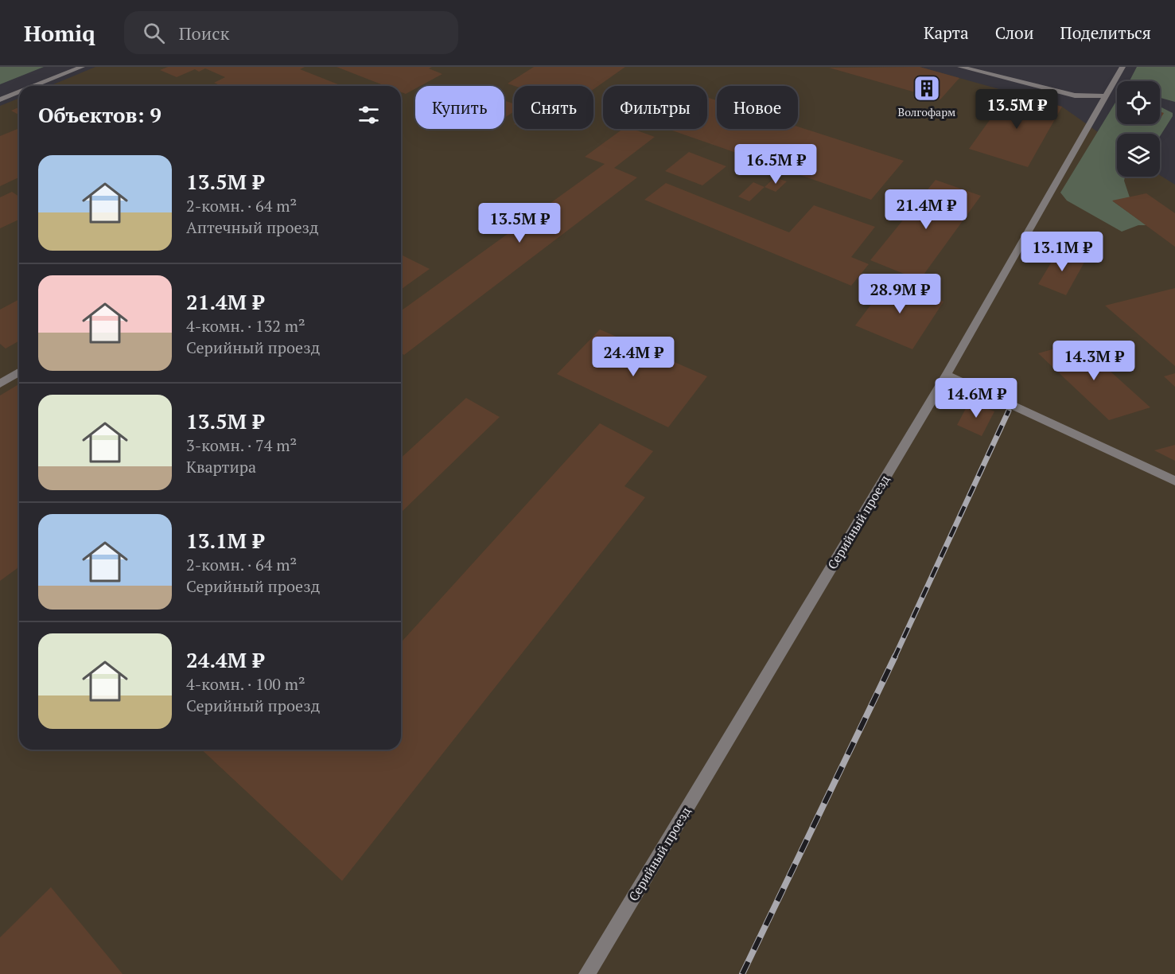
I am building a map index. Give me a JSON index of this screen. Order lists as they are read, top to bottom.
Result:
{
  "streets": {
    "street": ["Серийный проезд"]
  },
  "places": {
    "building": ["Волгофарм"]
  },
  "page": {
    "header": "Homiq",
    "search": "Поиск",
    "nav": ["Карта", "Слои", "Поделиться"],
    "chip": [
      "Купить",
      "Снять",
      "Фильтры",
      "Новое"
    ],
    "heading": "Объектов: 9",
    "price": [
      "13.5M ₽",
      "16.5M ₽",
      "21.4M ₽",
      "13.5M ₽",
      "13.1M ₽",
      "28.9M ₽",
      "24.4M ₽",
      "14.3M ₽",
      "14.6M ₽"
    ],
    "list": [
      {
        "name": "13.5M ₽",
        "note": "2-комн. · 64 m² · Аптечный проезд"
      },
      {
        "name": "21.4M ₽",
        "note": "4-комн. · 132 m² · Серийный проезд"
      },
      {
        "name": "13.5M ₽",
        "note": "3-комн. · 74 m² · Квартира"
      },
      {
        "name": "13.1M ₽",
        "note": "2-комн. · 64 m² · Серийный проезд"
      },
      {
        "name": "24.4M ₽",
        "note": "4-комн. · 100 m² · Серийный проезд"
      }
    ]
  }
}
